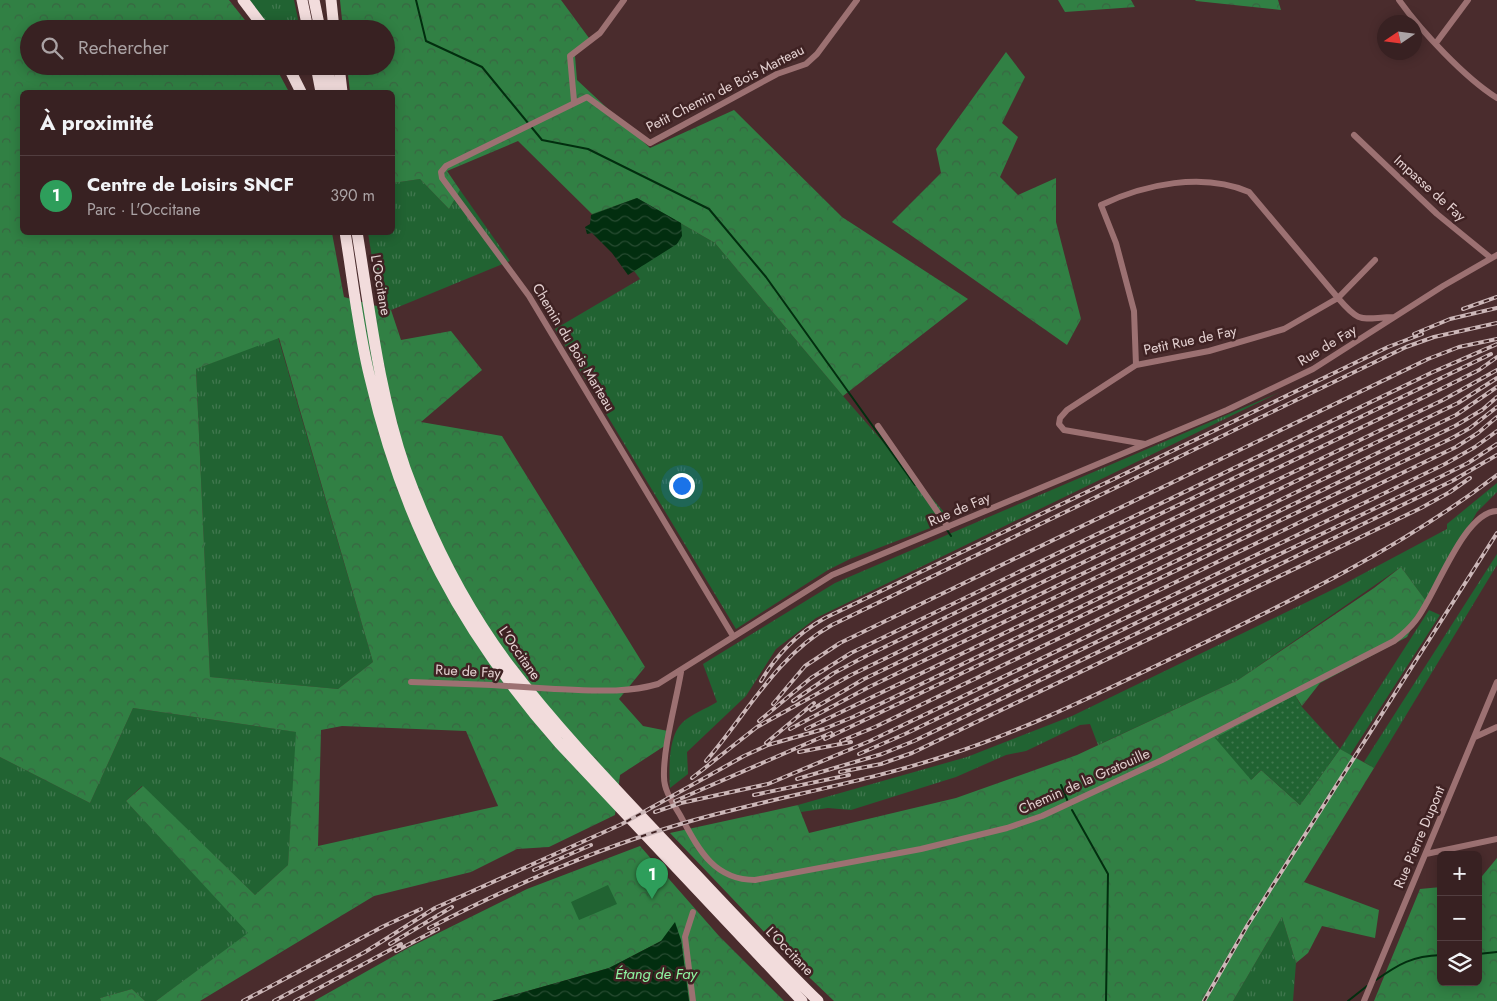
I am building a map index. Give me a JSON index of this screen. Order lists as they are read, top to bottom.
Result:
{
  "streets": {
    "highway": ["L'Occitane"],
    "street": [
      "Petit Chemin de Bois Marteau",
      "Impasse de Fay",
      "Petit Rue de Fay",
      "Rue de Fay",
      "Chemin du Bois Marteau",
      "Chemin de la Gratouille",
      "Rue Pierre Dupont"
    ]
  },
  "crossings": [
    ["Petit Chemin de Bois Marteau", "Chemin du Bois Marteau"],
    ["Impasse de Fay", "Rue de Fay"],
    ["Petit Rue de Fay", "Rue de Fay"],
    ["Rue de Fay", "Chemin du Bois Marteau"],
    ["Rue de Fay", "Chemin de la Gratouille"]
  ],
  "water": ["Étang de Fay"],
  "north": "left",
  "page": {
    "search": "Rechercher",
    "heading": "À proximité",
    "list": [
      {
        "mark": "1",
        "name": "Centre de Loisirs SNCF",
        "note": "Parc · L'Occitane",
        "value": "390 m"
      }
    ],
    "map_buttons": ["+", "−"],
    "pins": "1"
  }
}
